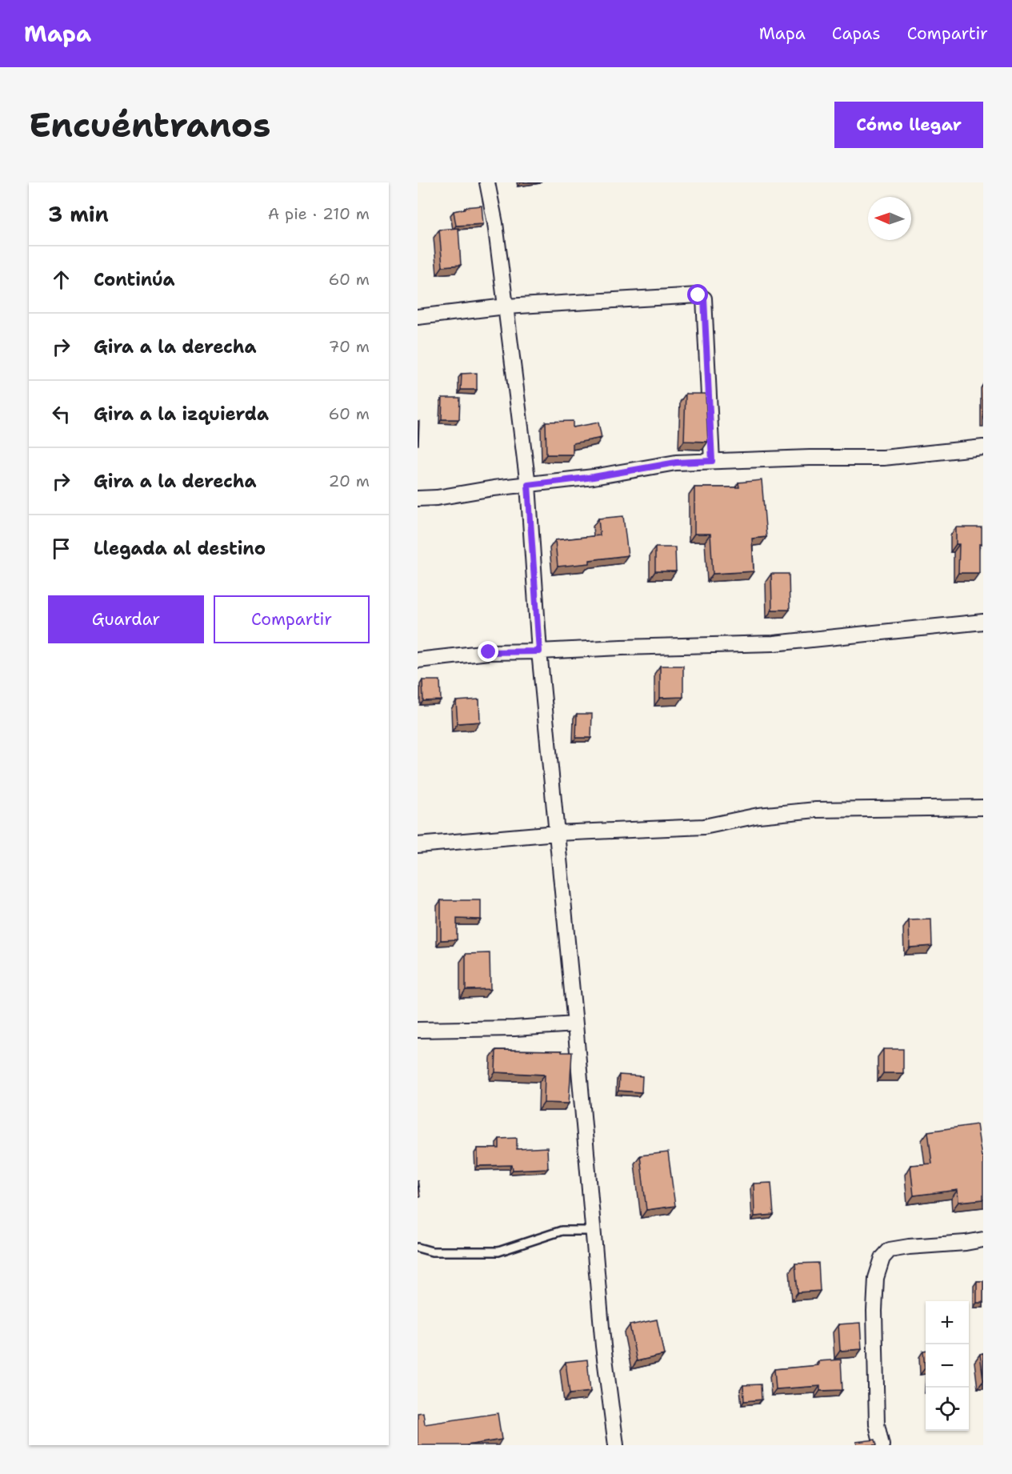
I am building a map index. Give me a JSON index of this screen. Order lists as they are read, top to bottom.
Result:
{
  "north": "left",
  "page": {
    "header": "Mapa",
    "nav": ["Mapa", "Capas", "Compartir"],
    "buttons": [
      "Cómo llegar",
      ["Guardar", "Compartir"]
    ],
    "title": "Encuéntranos",
    "heading": ["3 min", "A pie · 210 m"],
    "list": [
      ["Continúa", "60 m"],
      ["Gira a la derecha", "70 m"],
      ["Gira a la izquierda", "60 m"],
      ["Gira a la derecha", "20 m"],
      "Llegada al destino"
    ],
    "map_buttons": ["+", "−"]
  }
}
